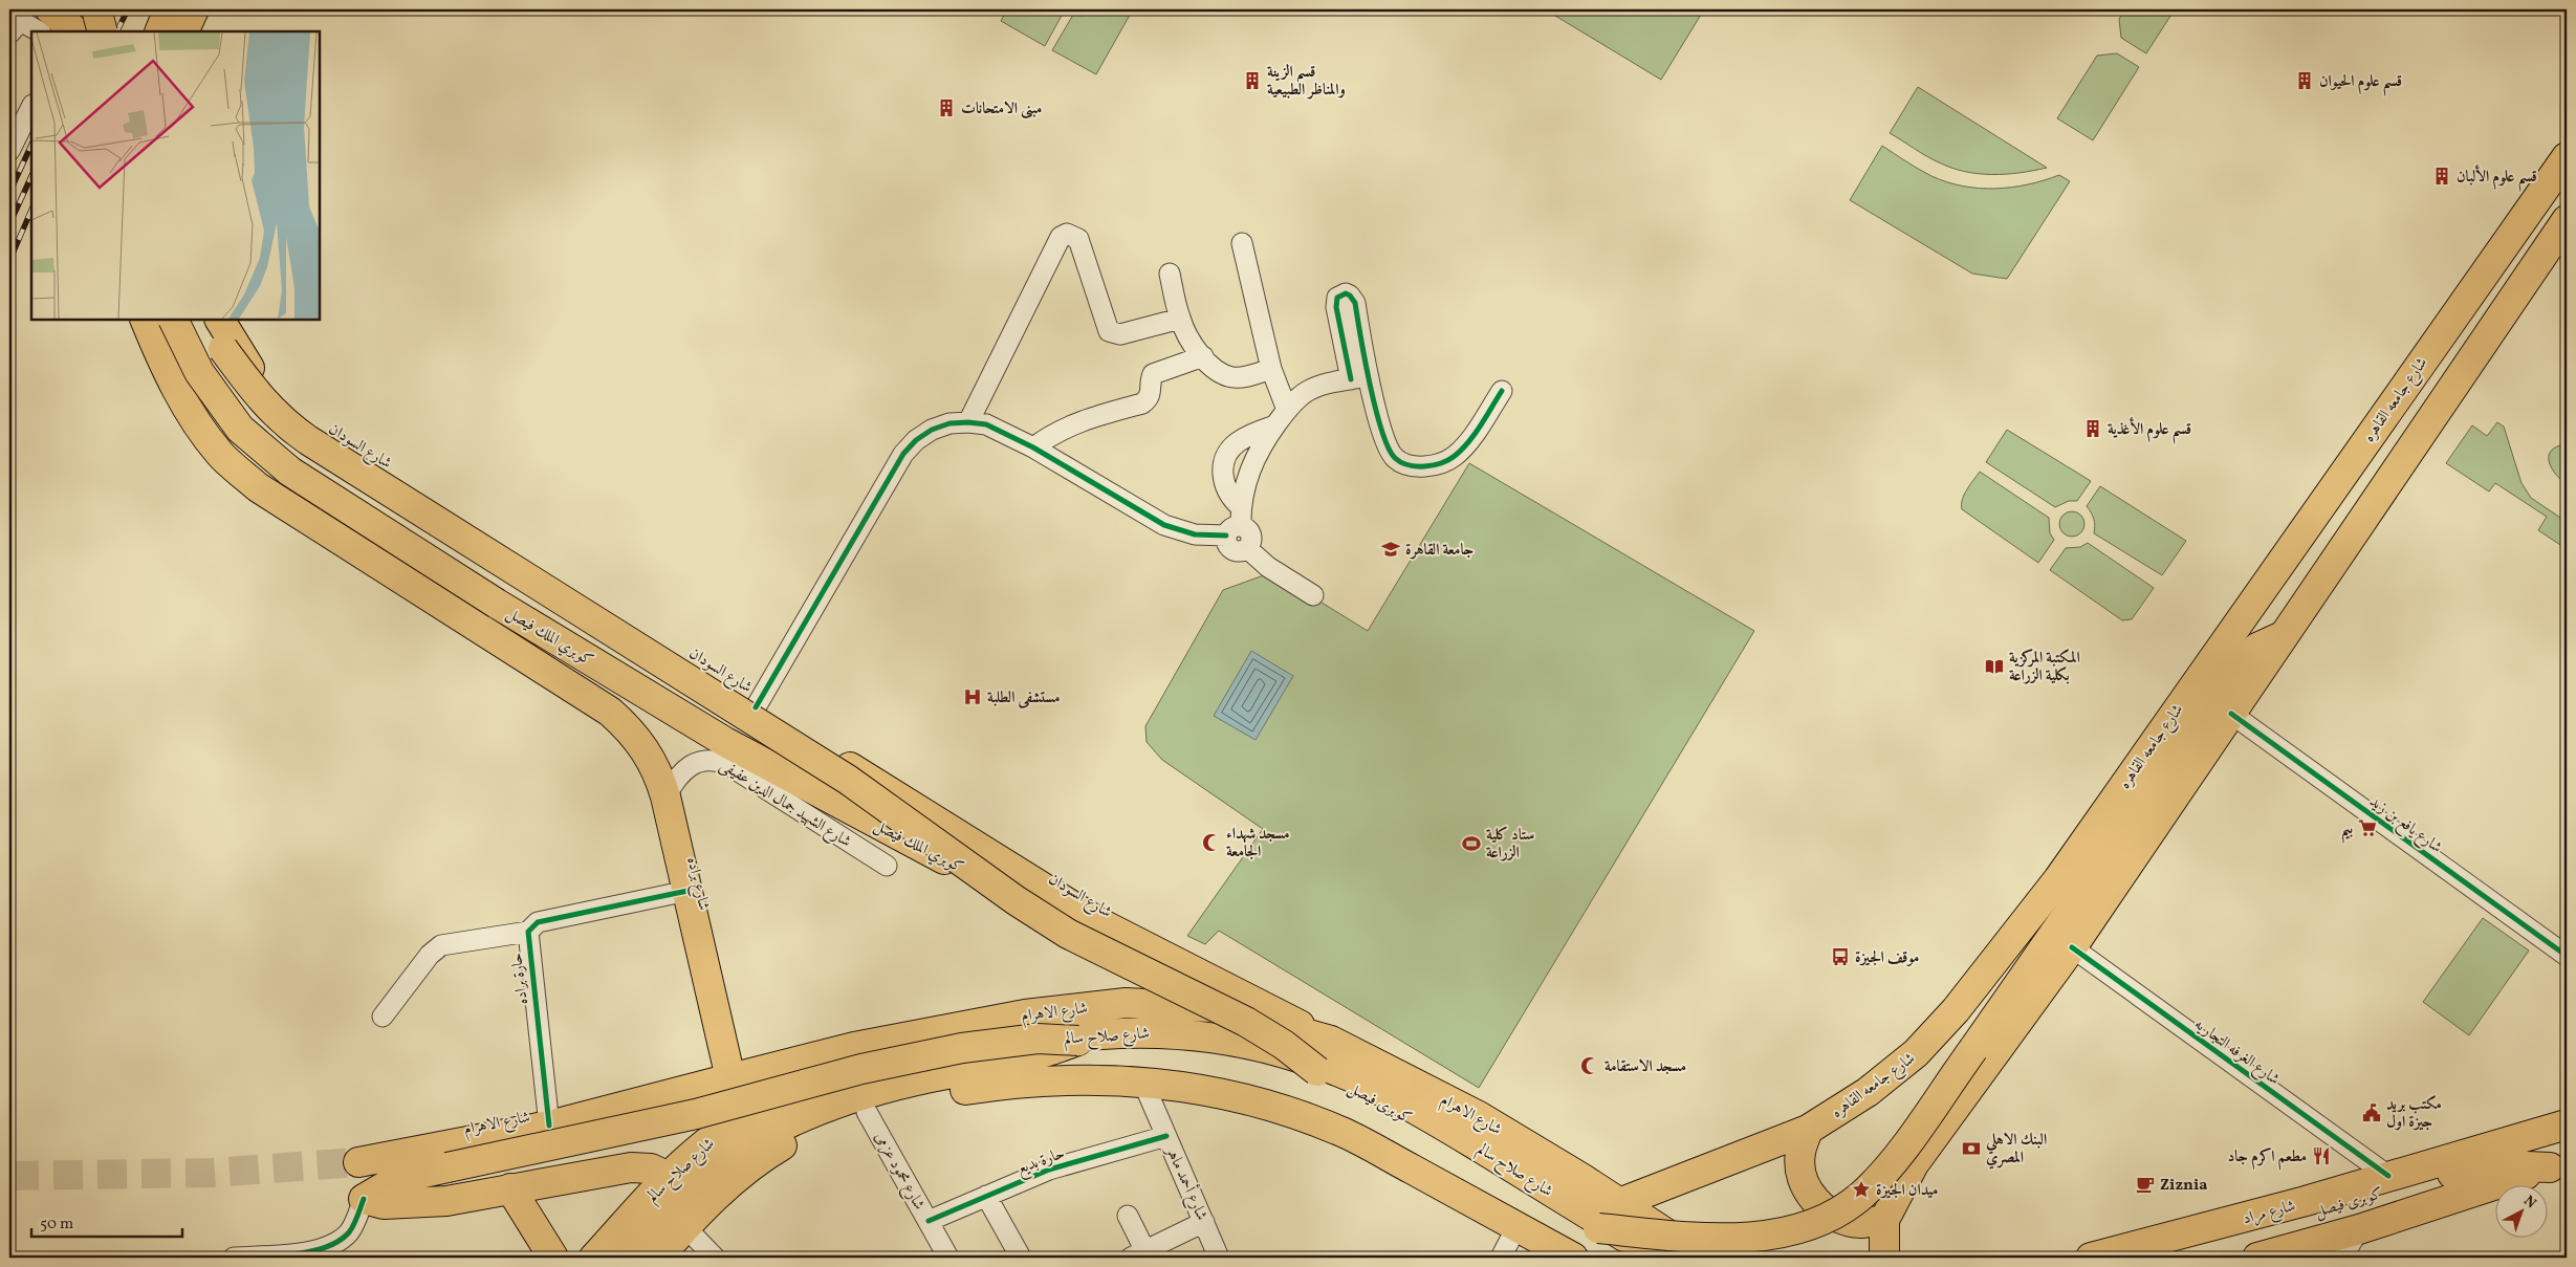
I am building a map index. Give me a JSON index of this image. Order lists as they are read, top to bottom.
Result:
{
  "streets": {
    "main road": [
      "شارع جامعه القاهره",
      "شارع السودان",
      "كوبري الملك فيصل",
      "شارع براده",
      "شارع الاهرام",
      "شارع صلاح سالم",
      "كوبرى فيصل",
      "شارع مراد"
    ],
    "street": [
      "شارع الشهيد جمال الدين عفيفى",
      "شارع يافع بن زيد",
      "حارة براده",
      "شارع الغرفه التجاريه",
      "حارة بديع",
      "شارع محمود عزمى",
      "شارع أحمد ماهر"
    ]
  },
  "crossings": [
    ["شارع جامعه القاهره", "شارع الاهرام"],
    ["شارع السودان", "كوبري الملك فيصل"],
    ["شارع السودان", "شارع الاهرام"],
    ["كوبري الملك فيصل", "كوبرى فيصل"],
    ["شارع الشهيد جمال الدين عفيفى", "شارع براده"],
    ["شارع براده", "حارة براده"],
    ["شارع براده", "شارع الاهرام"],
    ["حارة براده", "شارع الاهرام"],
    ["شارع صلاح سالم", "كوبرى فيصل"],
    ["شارع الغرفه التجاريه", "شارع مراد"],
    ["حارة بديع", "شارع محمود عزمى"],
    ["حارة بديع", "شارع أحمد ماهر"]
  ],
  "places": {
    "building": [
      "قسم الزينة والمناظر الطبيعية",
      "قسم علوم الحيوان",
      "مبنى الامتحانات",
      "قسم علوم الألبان",
      "قسم علوم الأغذية"
    ],
    "school or university": ["جامعة القاهرة"],
    "library": ["المكتبة المركزية بكلية الزراعة"],
    "hospital": ["مستشفى الطلبة"],
    "supermarket": ["بيم"],
    "mosque": ["مسجد شهداء الجامعة", "مسجد الاستقامة"],
    "sports": ["ستاد كلية الزراعة"],
    "bus stop": ["موقف الجيزة"],
    "public building": ["مكتب بريد جيزة اول"],
    "bank": ["البنك الاهلي المصري"],
    "restaurant": ["مطعم اكرم جاد"],
    "cafe": ["Ziznia"],
    "place": ["ميدان الجيزة"]
  },
  "scale_bar": "50 m",
  "north": "top right"
}
